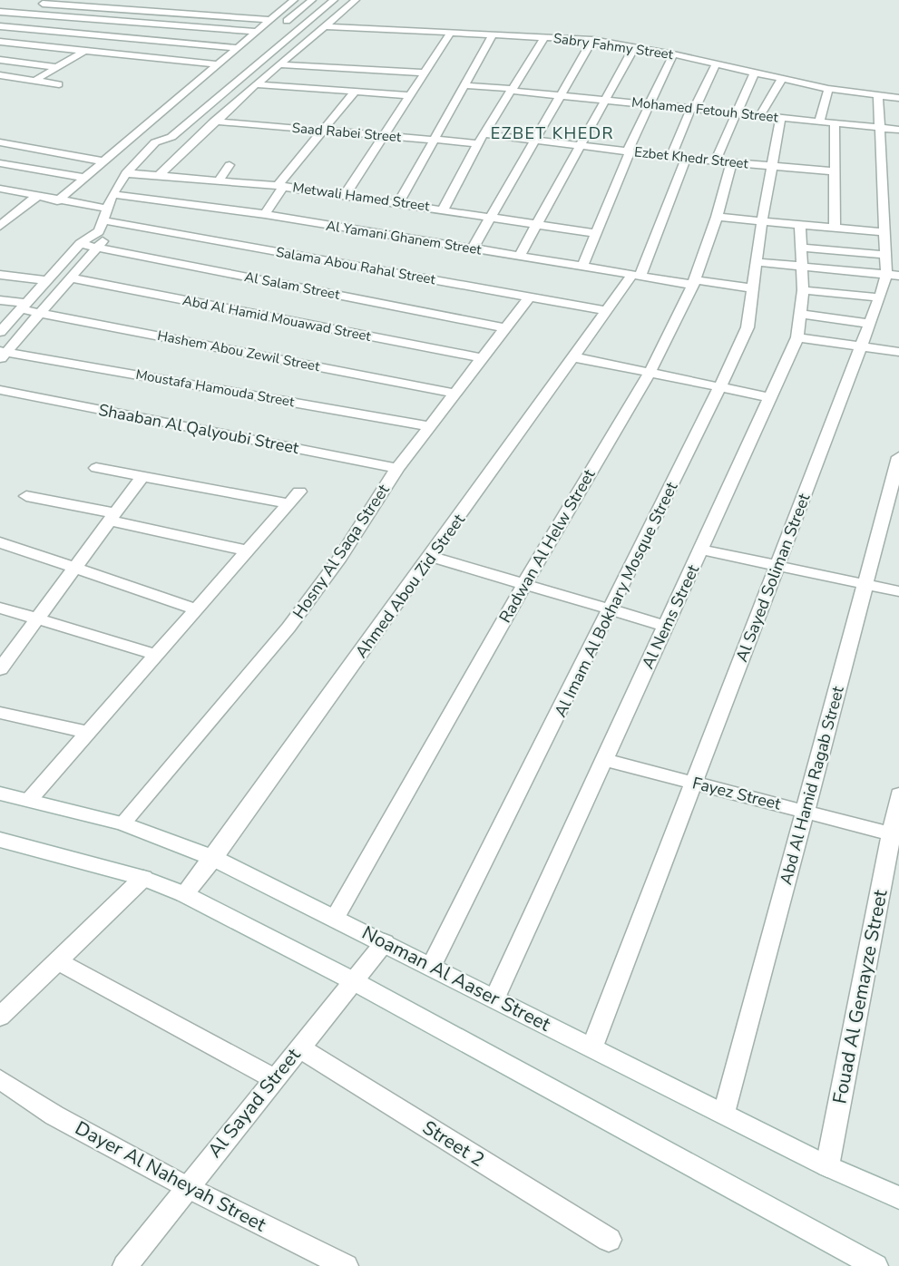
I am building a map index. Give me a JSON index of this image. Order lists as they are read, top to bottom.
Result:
{
  "streets": {
    "street": [
      "Sabry Fahmy Street",
      "Mohamed Fetouh Street",
      "Saad Rabei Street",
      "Ezbet Khedr Street",
      "Metwali Hamed Street",
      "Al Yamani Ghanem Street",
      "Salama Abou Rahal Street",
      "Al Salam Street",
      "Abd Al Hamid Mouawad Street",
      "Hashem Abou Zewil Street",
      "Moustafa Hamouda Street",
      "Shaaban Al Qalyoubi Street",
      "Radwan Al Helw Street",
      "Hosny Al Saqa Street",
      "Al Sayed Soliman Street",
      "Ahmed Abou Zid Street",
      "Al Imam Al Bokhary Mosque Street",
      "Al Nems Street",
      "Abd Al Hamid Ragab Street",
      "Fayez Street",
      "Noaman Al Aaser Street",
      "Fouad Al Gemayze Street",
      "Al Sayad Street",
      "Street 2",
      "Dayer Al Naheyah Street"
    ]
  },
  "crossings": [
    ["Sabry Fahmy Street", "Al Sayed Soliman Street"],
    ["Mohamed Fetouh Street", "Al Sayed Soliman Street"],
    ["Mohamed Fetouh Street", "Al Imam Al Bokhary Mosque Street"],
    ["Saad Rabei Street", "Ezbet Khedr Street"],
    ["Ezbet Khedr Street", "Radwan Al Helw Street"],
    ["Ezbet Khedr Street", "Ahmed Abou Zid Street"],
    ["Ezbet Khedr Street", "Al Imam Al Bokhary Mosque Street"],
    ["Al Yamani Ghanem Street", "Radwan Al Helw Street"],
    ["Al Yamani Ghanem Street", "Ahmed Abou Zid Street"],
    ["Al Yamani Ghanem Street", "Al Imam Al Bokhary Mosque Street"],
    ["Salama Abou Rahal Street", "Hosny Al Saqa Street"],
    ["Salama Abou Rahal Street", "Ahmed Abou Zid Street"],
    ["Al Salam Street", "Hosny Al Saqa Street"],
    ["Abd Al Hamid Mouawad Street", "Hosny Al Saqa Street"],
    ["Hashem Abou Zewil Street", "Hosny Al Saqa Street"],
    ["Moustafa Hamouda Street", "Hosny Al Saqa Street"],
    ["Shaaban Al Qalyoubi Street", "Hosny Al Saqa Street"],
    ["Radwan Al Helw Street", "Noaman Al Aaser Street"],
    ["Hosny Al Saqa Street", "Noaman Al Aaser Street"],
    ["Al Sayed Soliman Street", "Fayez Street"],
    ["Al Sayed Soliman Street", "Noaman Al Aaser Street"],
    ["Ahmed Abou Zid Street", "Noaman Al Aaser Street"],
    ["Al Imam Al Bokhary Mosque Street", "Noaman Al Aaser Street"],
    ["Al Nems Street", "Fayez Street"],
    ["Al Nems Street", "Noaman Al Aaser Street"],
    ["Abd Al Hamid Ragab Street", "Fayez Street"],
    ["Abd Al Hamid Ragab Street", "Noaman Al Aaser Street"],
    ["Fayez Street", "Fouad Al Gemayze Street"],
    ["Noaman Al Aaser Street", "Fouad Al Gemayze Street"],
    ["Noaman Al Aaser Street", "Al Sayad Street"],
    ["Al Sayad Street", "Street 2"],
    ["Al Sayad Street", "Dayer Al Naheyah Street"]
  ],
  "districts": ["EZBET KHEDR"]
}
